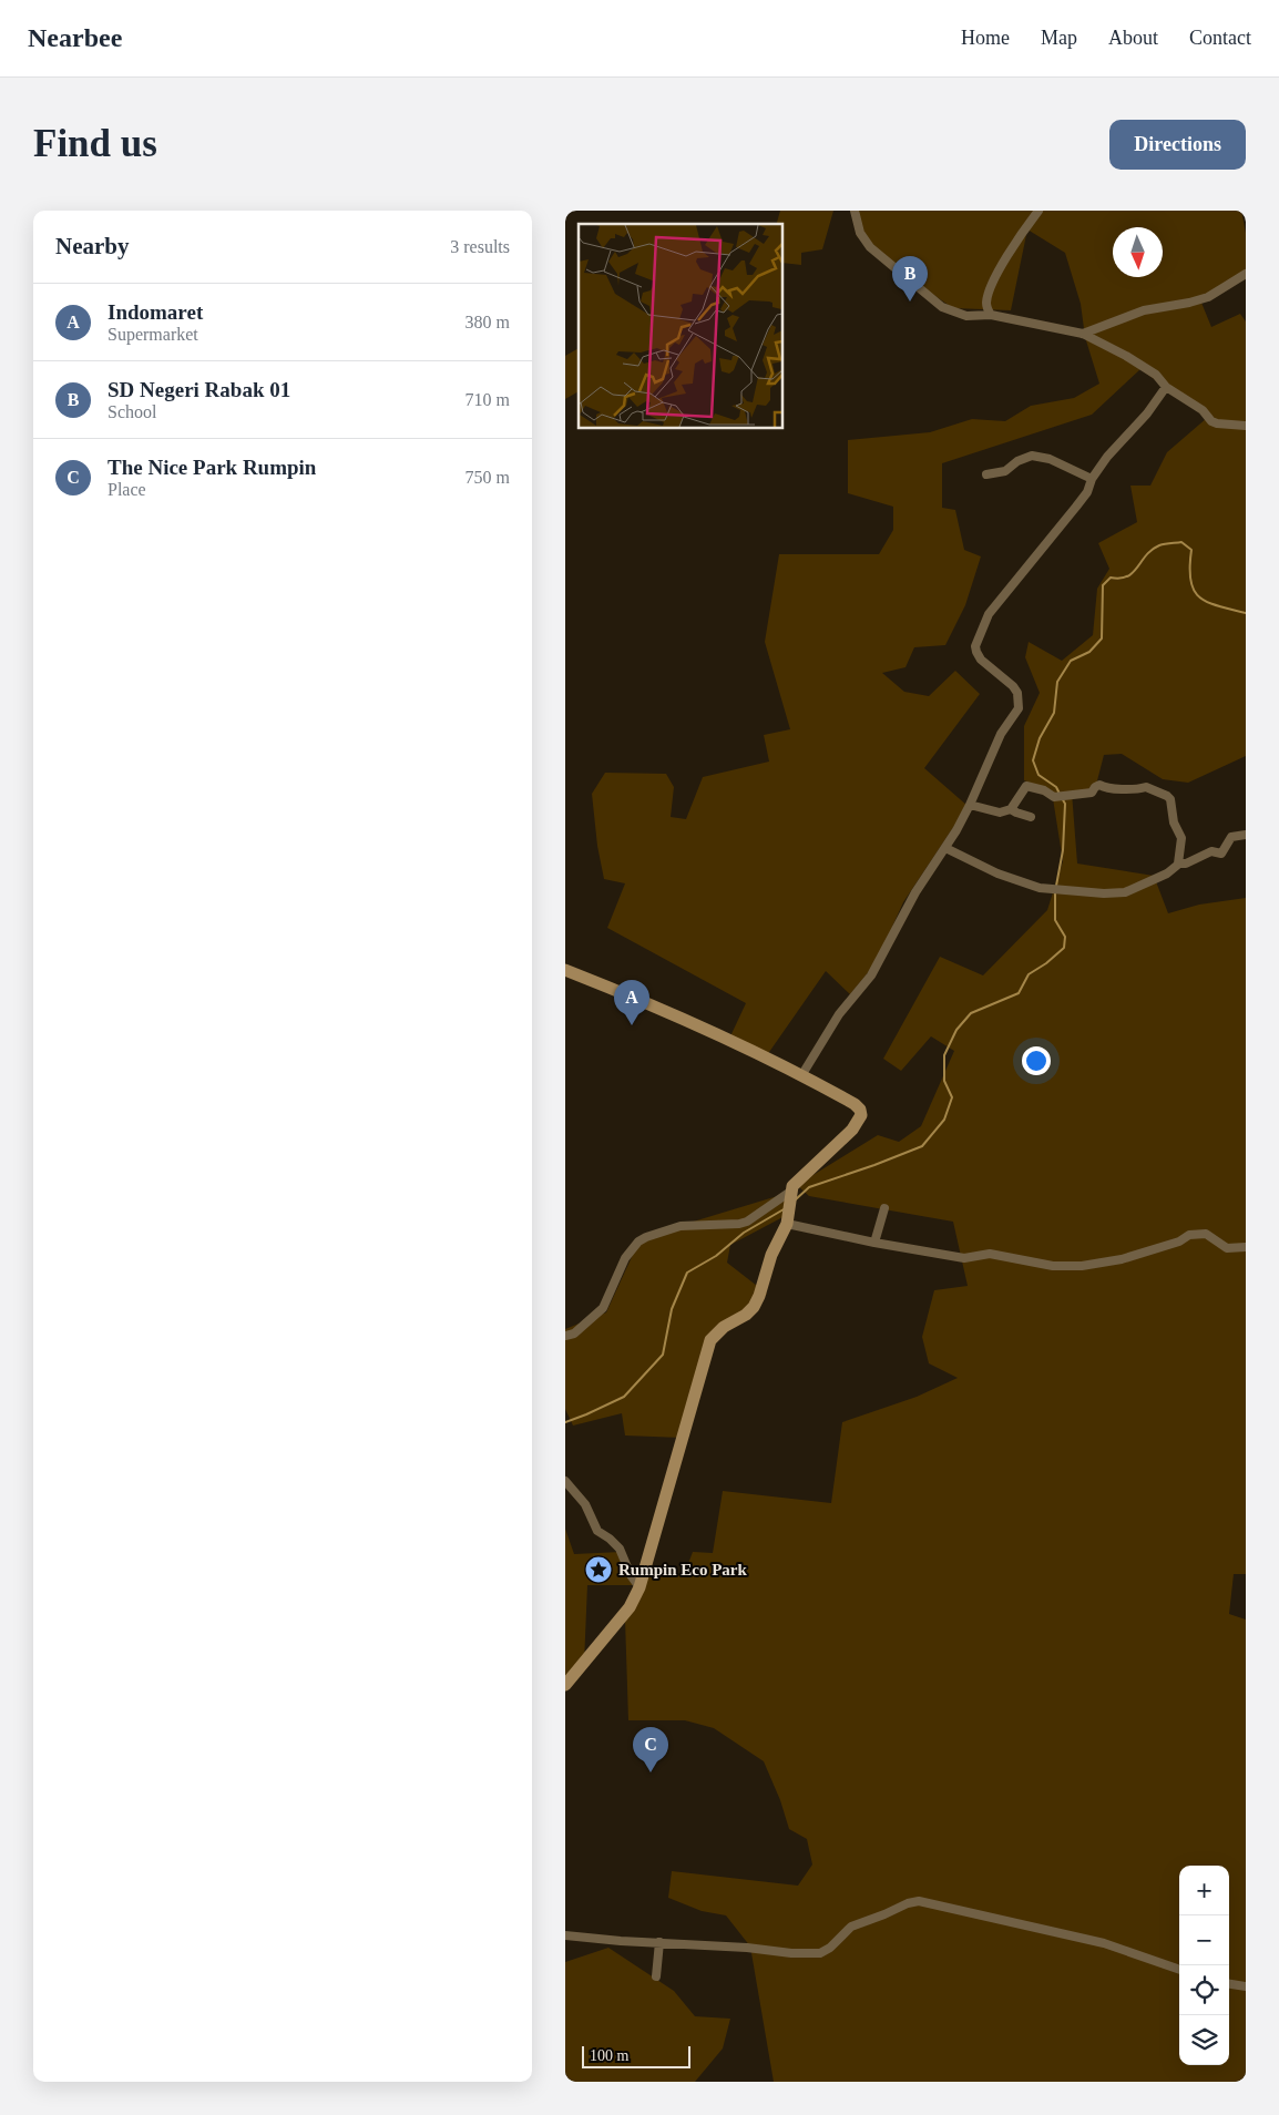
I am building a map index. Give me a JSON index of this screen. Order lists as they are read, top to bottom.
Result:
{
  "places": {
    "place": ["Rumpin Eco Park"]
  },
  "scale_bar": "100 m",
  "north": "bottom",
  "page": {
    "header": "Nearbee",
    "nav": [
      "Home",
      "Map",
      "About",
      "Contact"
    ],
    "buttons": "Directions",
    "title": "Find us",
    "heading": ["Nearby", "3 results"],
    "pins": ["B", "A", "C"],
    "list": [
      {
        "mark": "A",
        "name": "Indomaret",
        "note": "Supermarket",
        "value": "380 m"
      },
      {
        "mark": "B",
        "name": "SD Negeri Rabak 01",
        "note": "School",
        "value": "710 m"
      },
      {
        "mark": "C",
        "name": "The Nice Park Rumpin",
        "note": "Place",
        "value": "750 m"
      }
    ],
    "map_buttons": ["+", "−"],
    "scale": "100 m"
  }
}
